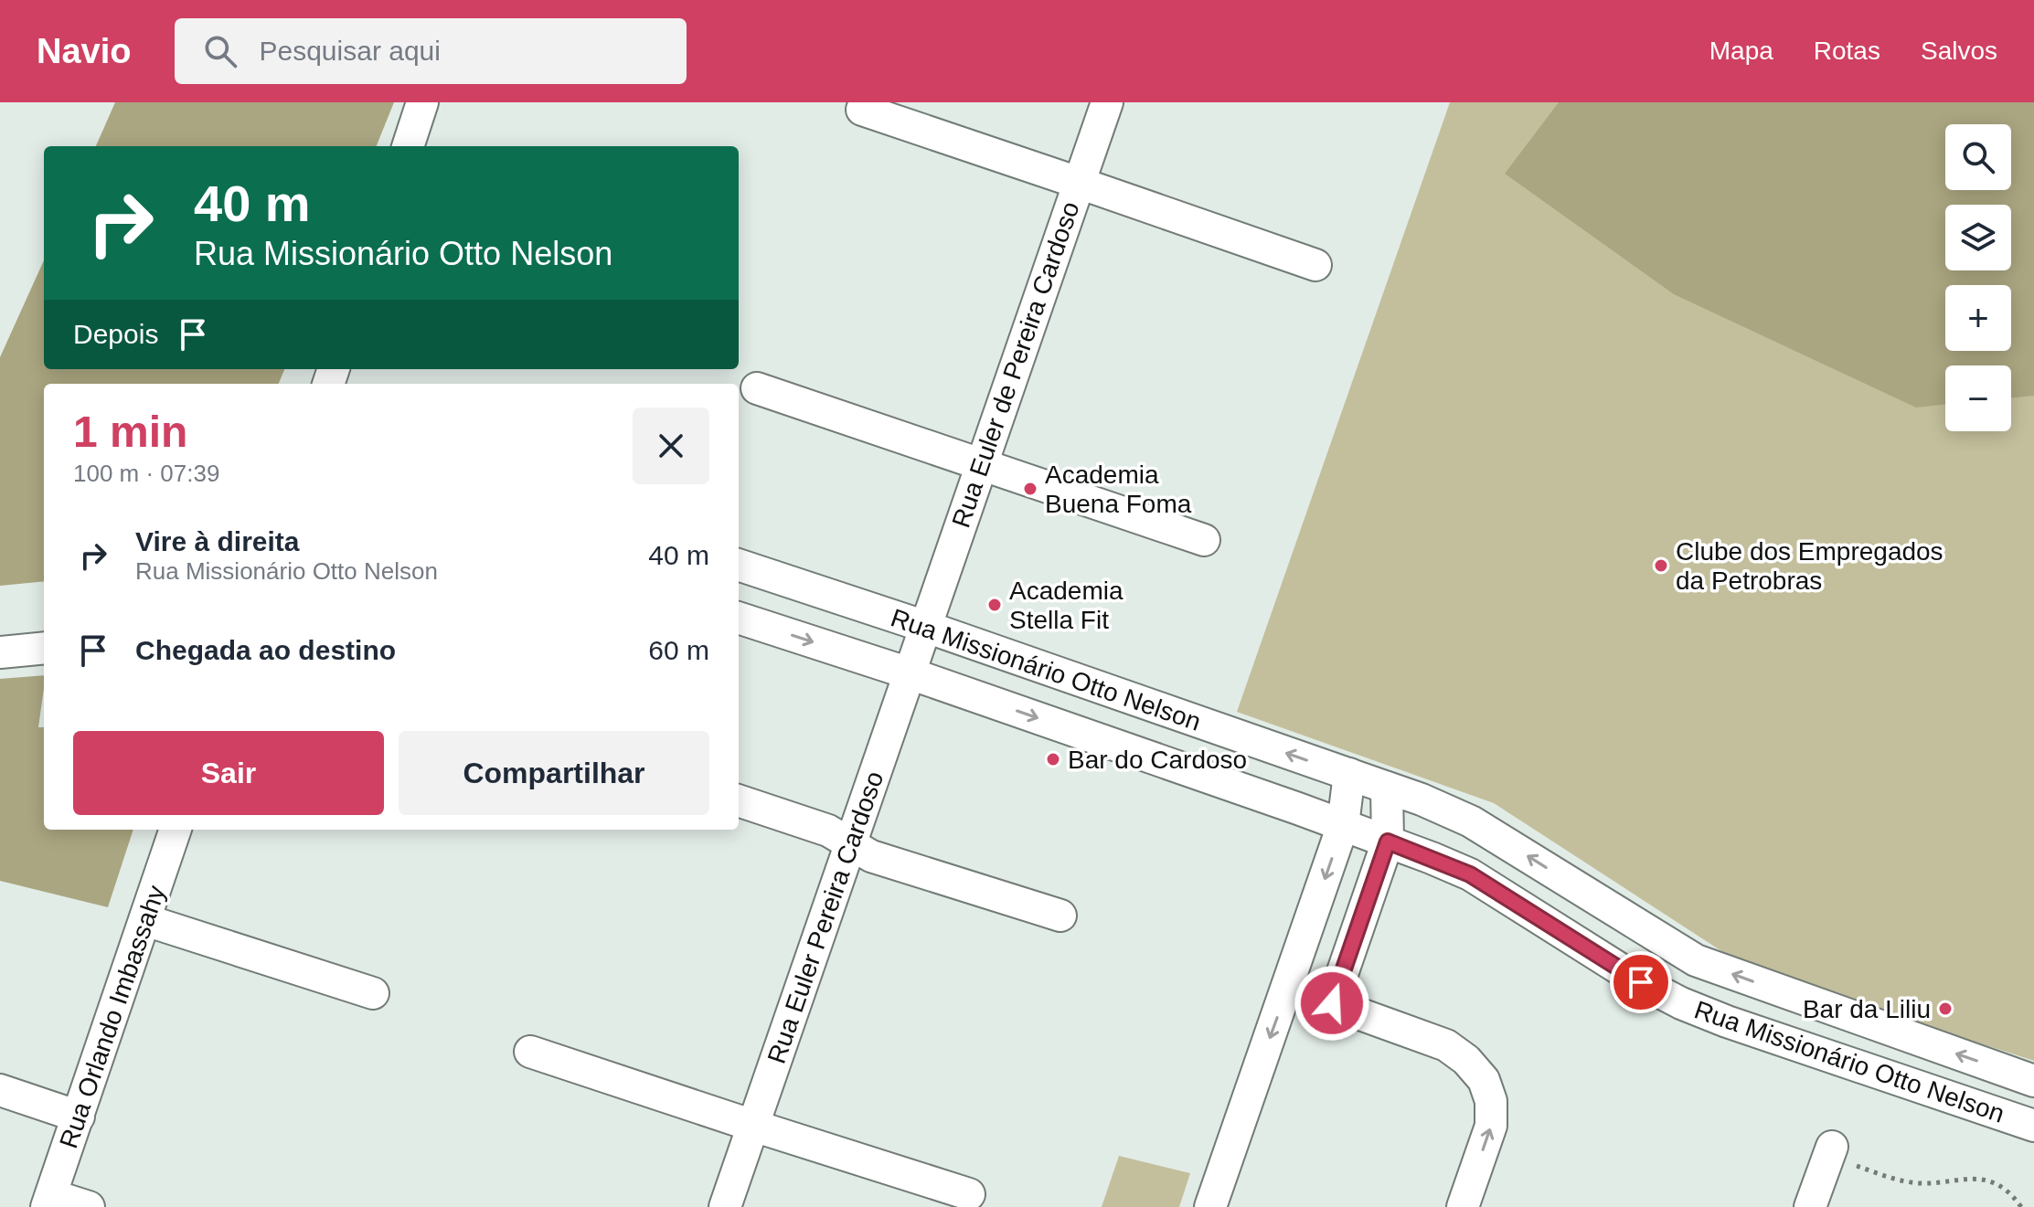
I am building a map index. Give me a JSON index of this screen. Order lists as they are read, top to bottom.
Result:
{
  "streets": {
    "street": [
      "Rua Euler de Pereira Cardoso",
      "Rua Missionário Otto Nelson",
      "Rua Euler Pereira Cardoso",
      "Rua Orlando Imbassahy"
    ]
  },
  "crossings": [
    ["Rua Euler de Pereira Cardoso", "Rua Missionário Otto Nelson"],
    ["Rua Euler de Pereira Cardoso", "Rua Euler Pereira Cardoso"],
    ["Rua Missionário Otto Nelson", "Rua Euler Pereira Cardoso"]
  ],
  "places": [
    "Academia Buena Foma",
    "Clube dos Empregados da Petrobras",
    "Academia Stella Fit",
    "Bar do Cardoso",
    "Bar da Liliu"
  ],
  "page": {
    "header": "Navio",
    "search": "Pesquisar aqui",
    "nav": ["Mapa", "Rotas", "Salvos"],
    "map_buttons": ["+", "−"],
    "turn": ["40 m", "Rua Missionário Otto Nelson"],
    "then": "Depois",
    "heading": ["1 min", "100 m · 07:39"],
    "list": [
      {
        "name": "Vire à direita",
        "note": "Rua Missionário Otto Nelson",
        "value": "40 m"
      },
      {
        "name": "Chegada ao destino",
        "value": "60 m"
      }
    ],
    "buttons": ["Sair", "Compartilhar"]
  }
}
